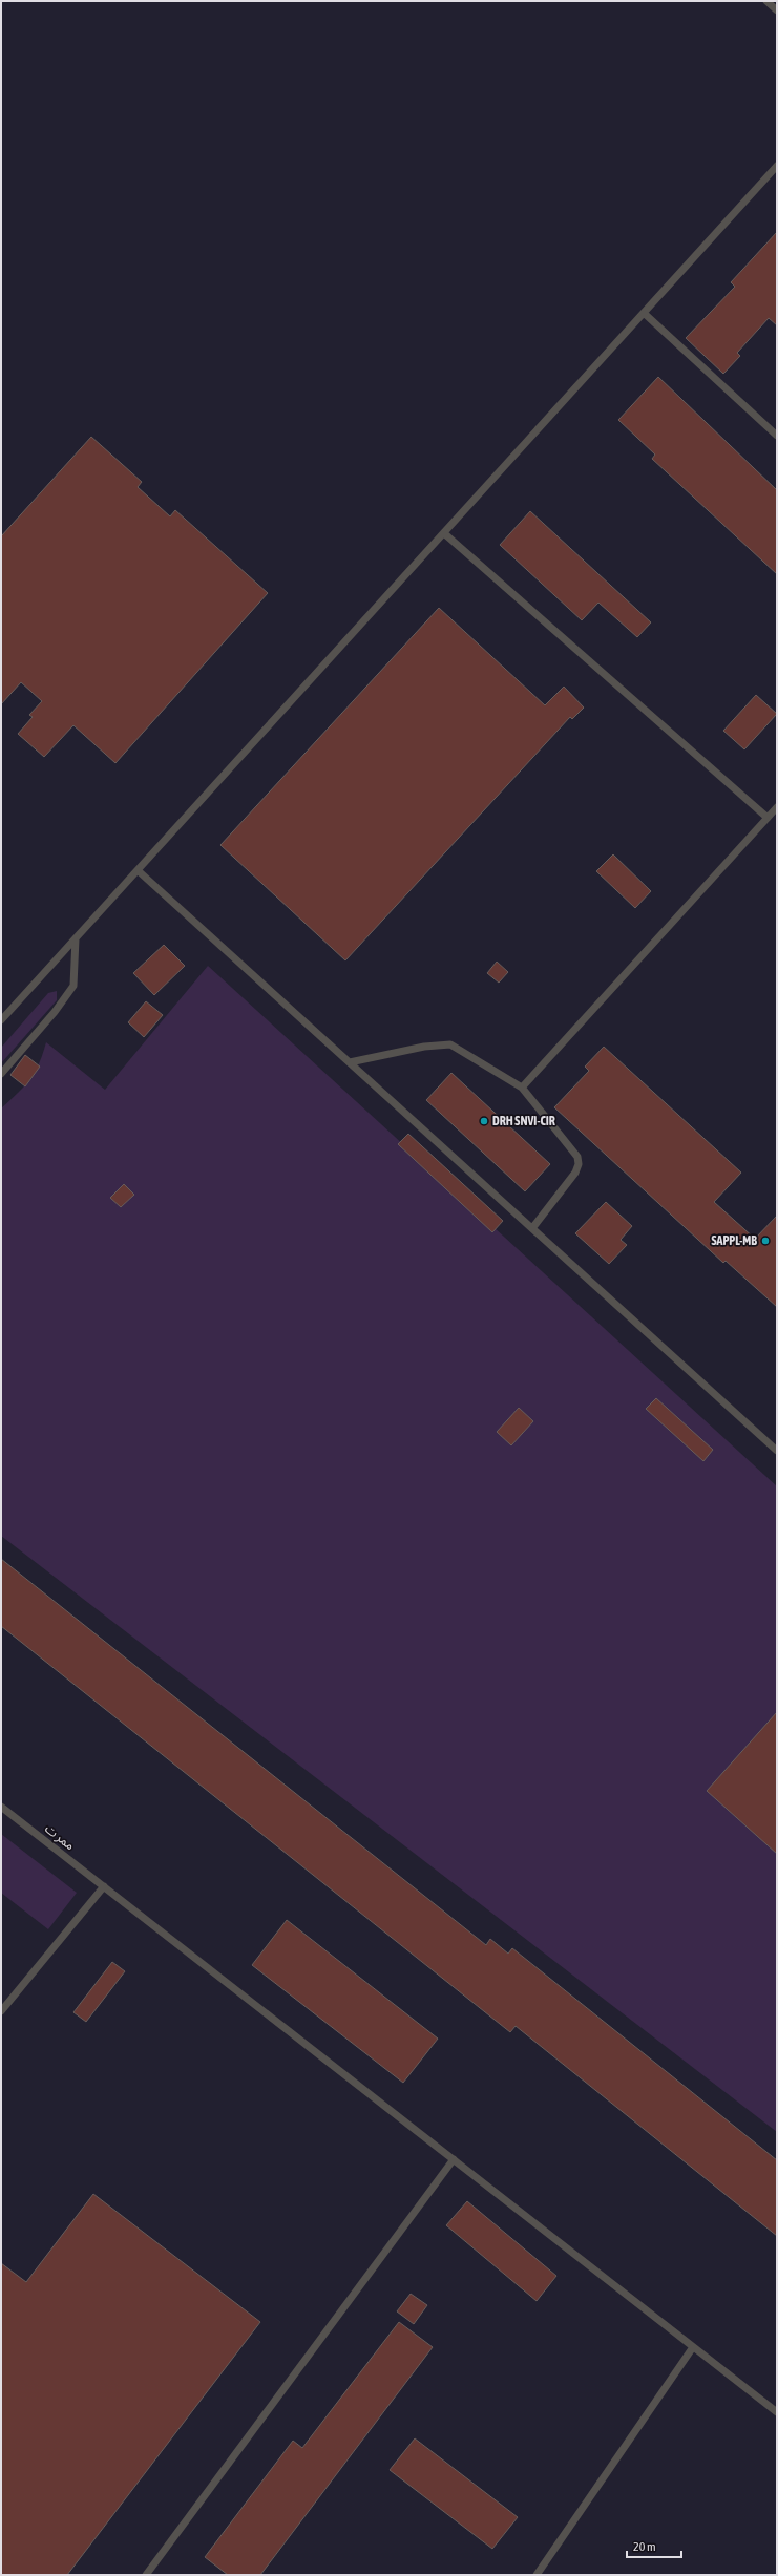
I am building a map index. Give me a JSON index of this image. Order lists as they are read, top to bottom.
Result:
{
  "streets": {
    "lane": ["ممر ت"]
  },
  "places": ["DRH SNVI-CIR", "SAPPL-MB"],
  "scale_bar": "20 m"
}
